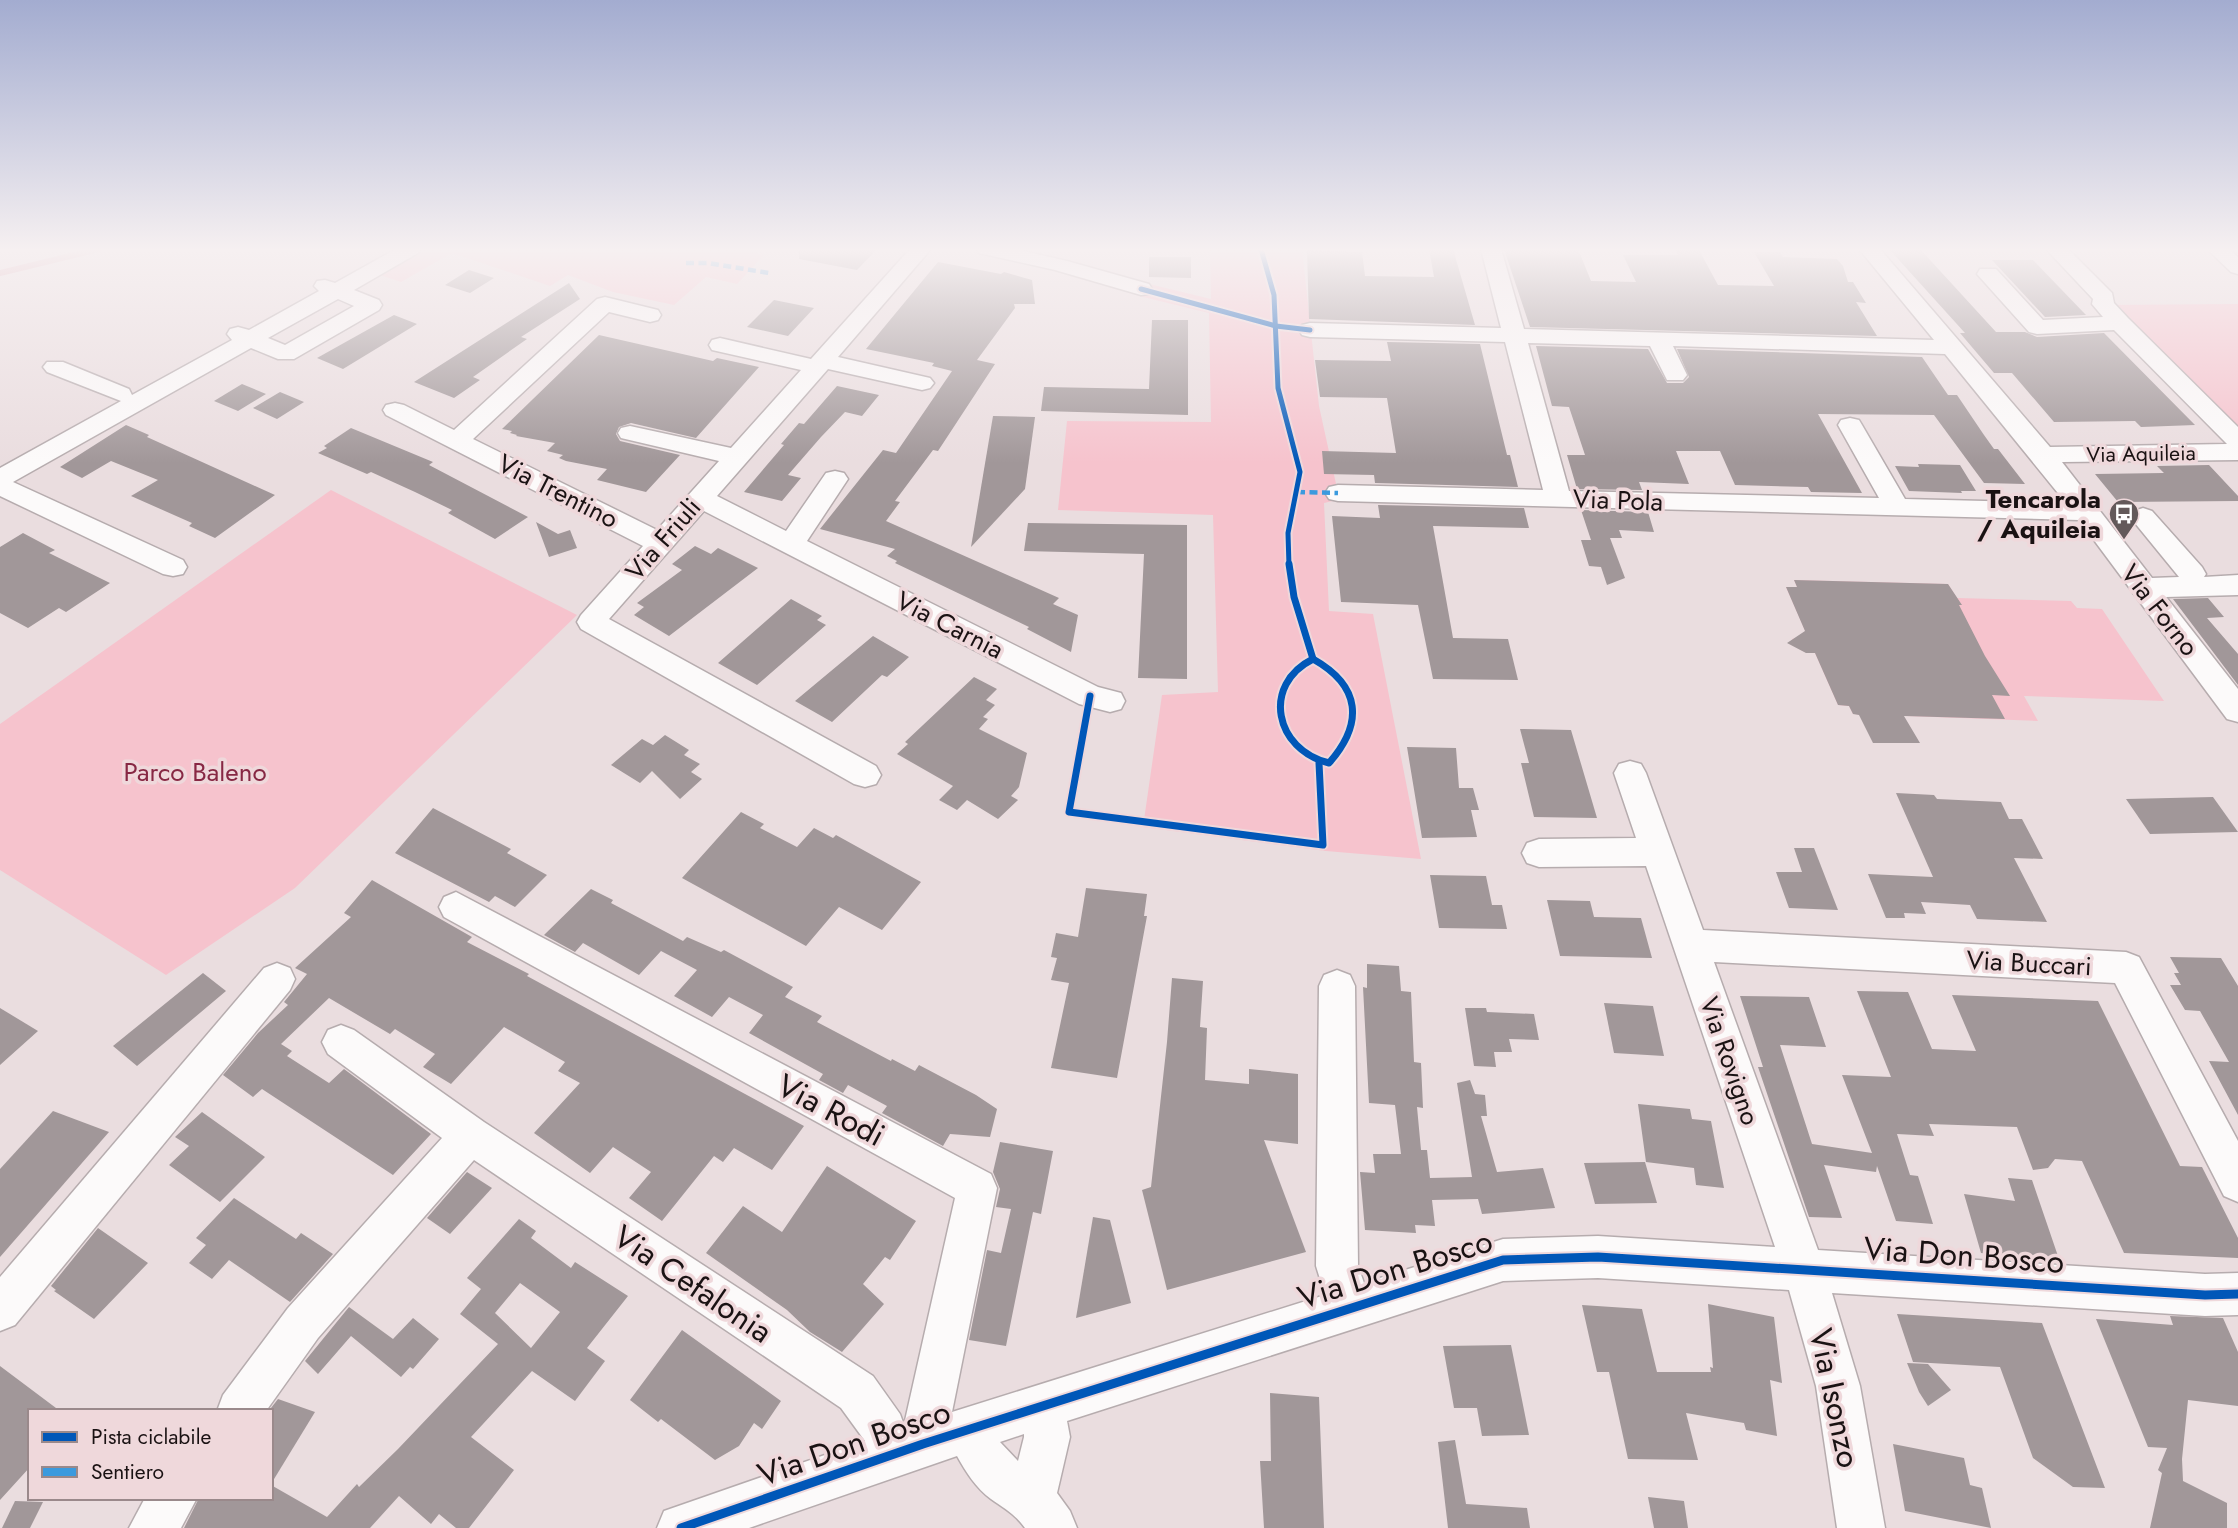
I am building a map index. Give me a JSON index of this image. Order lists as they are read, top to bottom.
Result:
{
  "streets": {
    "street": [
      "Via Aquileia",
      "Via Trentino",
      "Via Pola",
      "Via Friuli",
      "Via Forno",
      "Via Carnia",
      "Via Buccari",
      "Via Rovigno",
      "Via Rodi",
      "Via Don Bosco",
      "Via Cefalonia",
      "Via Isonzo"
    ]
  },
  "crossings": [
    ["Via Aquileia", "Via Forno"],
    ["Via Trentino", "Via Friuli"],
    ["Via Pola", "Via Forno"],
    ["Via Friuli", "Via Carnia"],
    ["Via Buccari", "Via Rovigno"],
    ["Via Rovigno", "Via Don Bosco"],
    ["Via Rovigno", "Via Isonzo"],
    ["Via Rodi", "Via Don Bosco"],
    ["Via Rodi", "Via Cefalonia"],
    ["Via Don Bosco", "Via Cefalonia"],
    ["Via Don Bosco", "Via Isonzo"]
  ],
  "parks": ["Parco Baleno"],
  "places": {
    "bus stop": ["Tencarola / Aquileia"]
  },
  "legend": ["Pista ciclabile", "Sentiero"]
}
